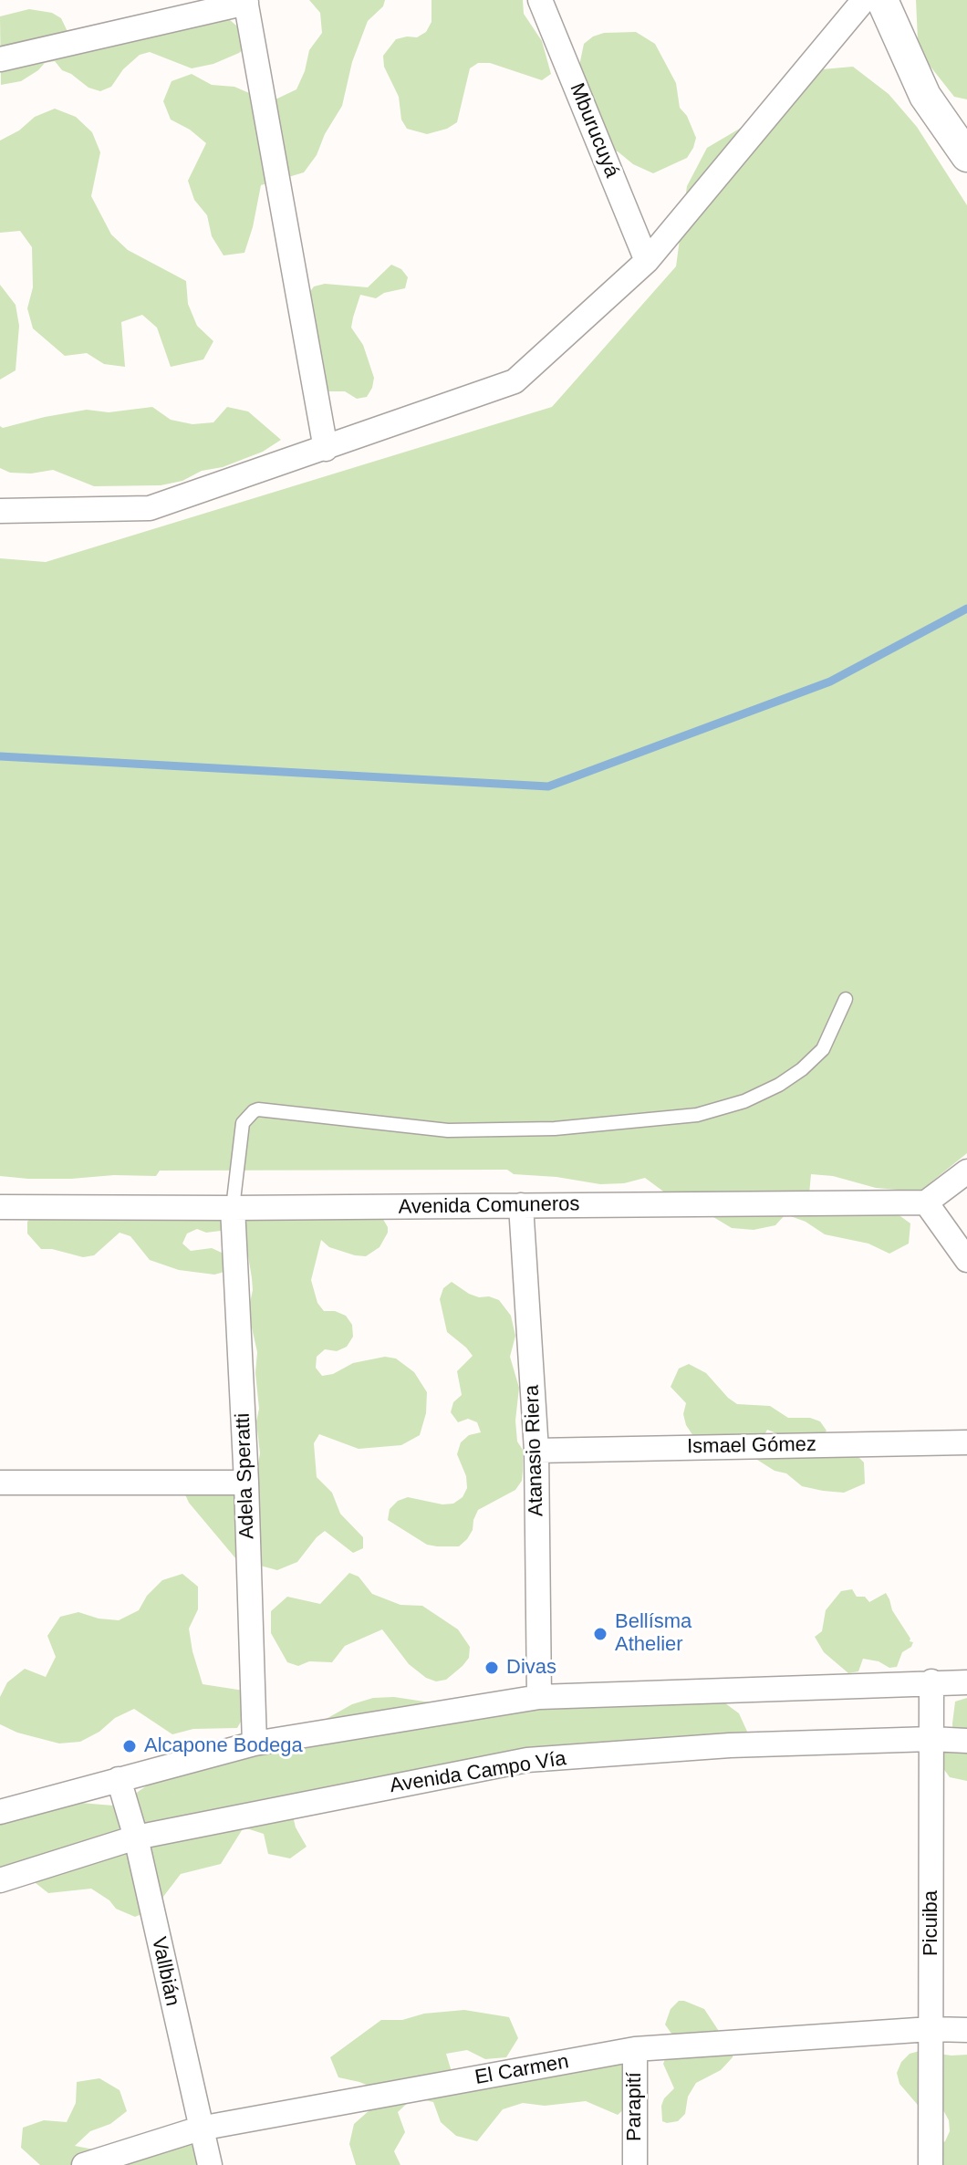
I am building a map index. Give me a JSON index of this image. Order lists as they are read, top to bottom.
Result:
{
  "streets": {
    "street": [
      "Mburucuyá",
      "Avenida Comuneros",
      "Ismael Gómez",
      "Atanasio Riera",
      "Adela Speratti",
      "Avenida Campo Vía",
      "Picuiba",
      "Vallbián",
      "El Carmen",
      "Parapití"
    ]
  },
  "crossings": [
    ["Avenida Comuneros", "Atanasio Riera"],
    ["Avenida Comuneros", "Adela Speratti"],
    ["Ismael Gómez", "Atanasio Riera"],
    ["Avenida Campo Vía", "Picuiba"],
    ["Avenida Campo Vía", "Vallbián"],
    ["Picuiba", "El Carmen"],
    ["Vallbián", "El Carmen"],
    ["El Carmen", "Parapití"]
  ],
  "places": ["Bellísma Athelier", "Divas", "Alcapone Bodega"]
}
